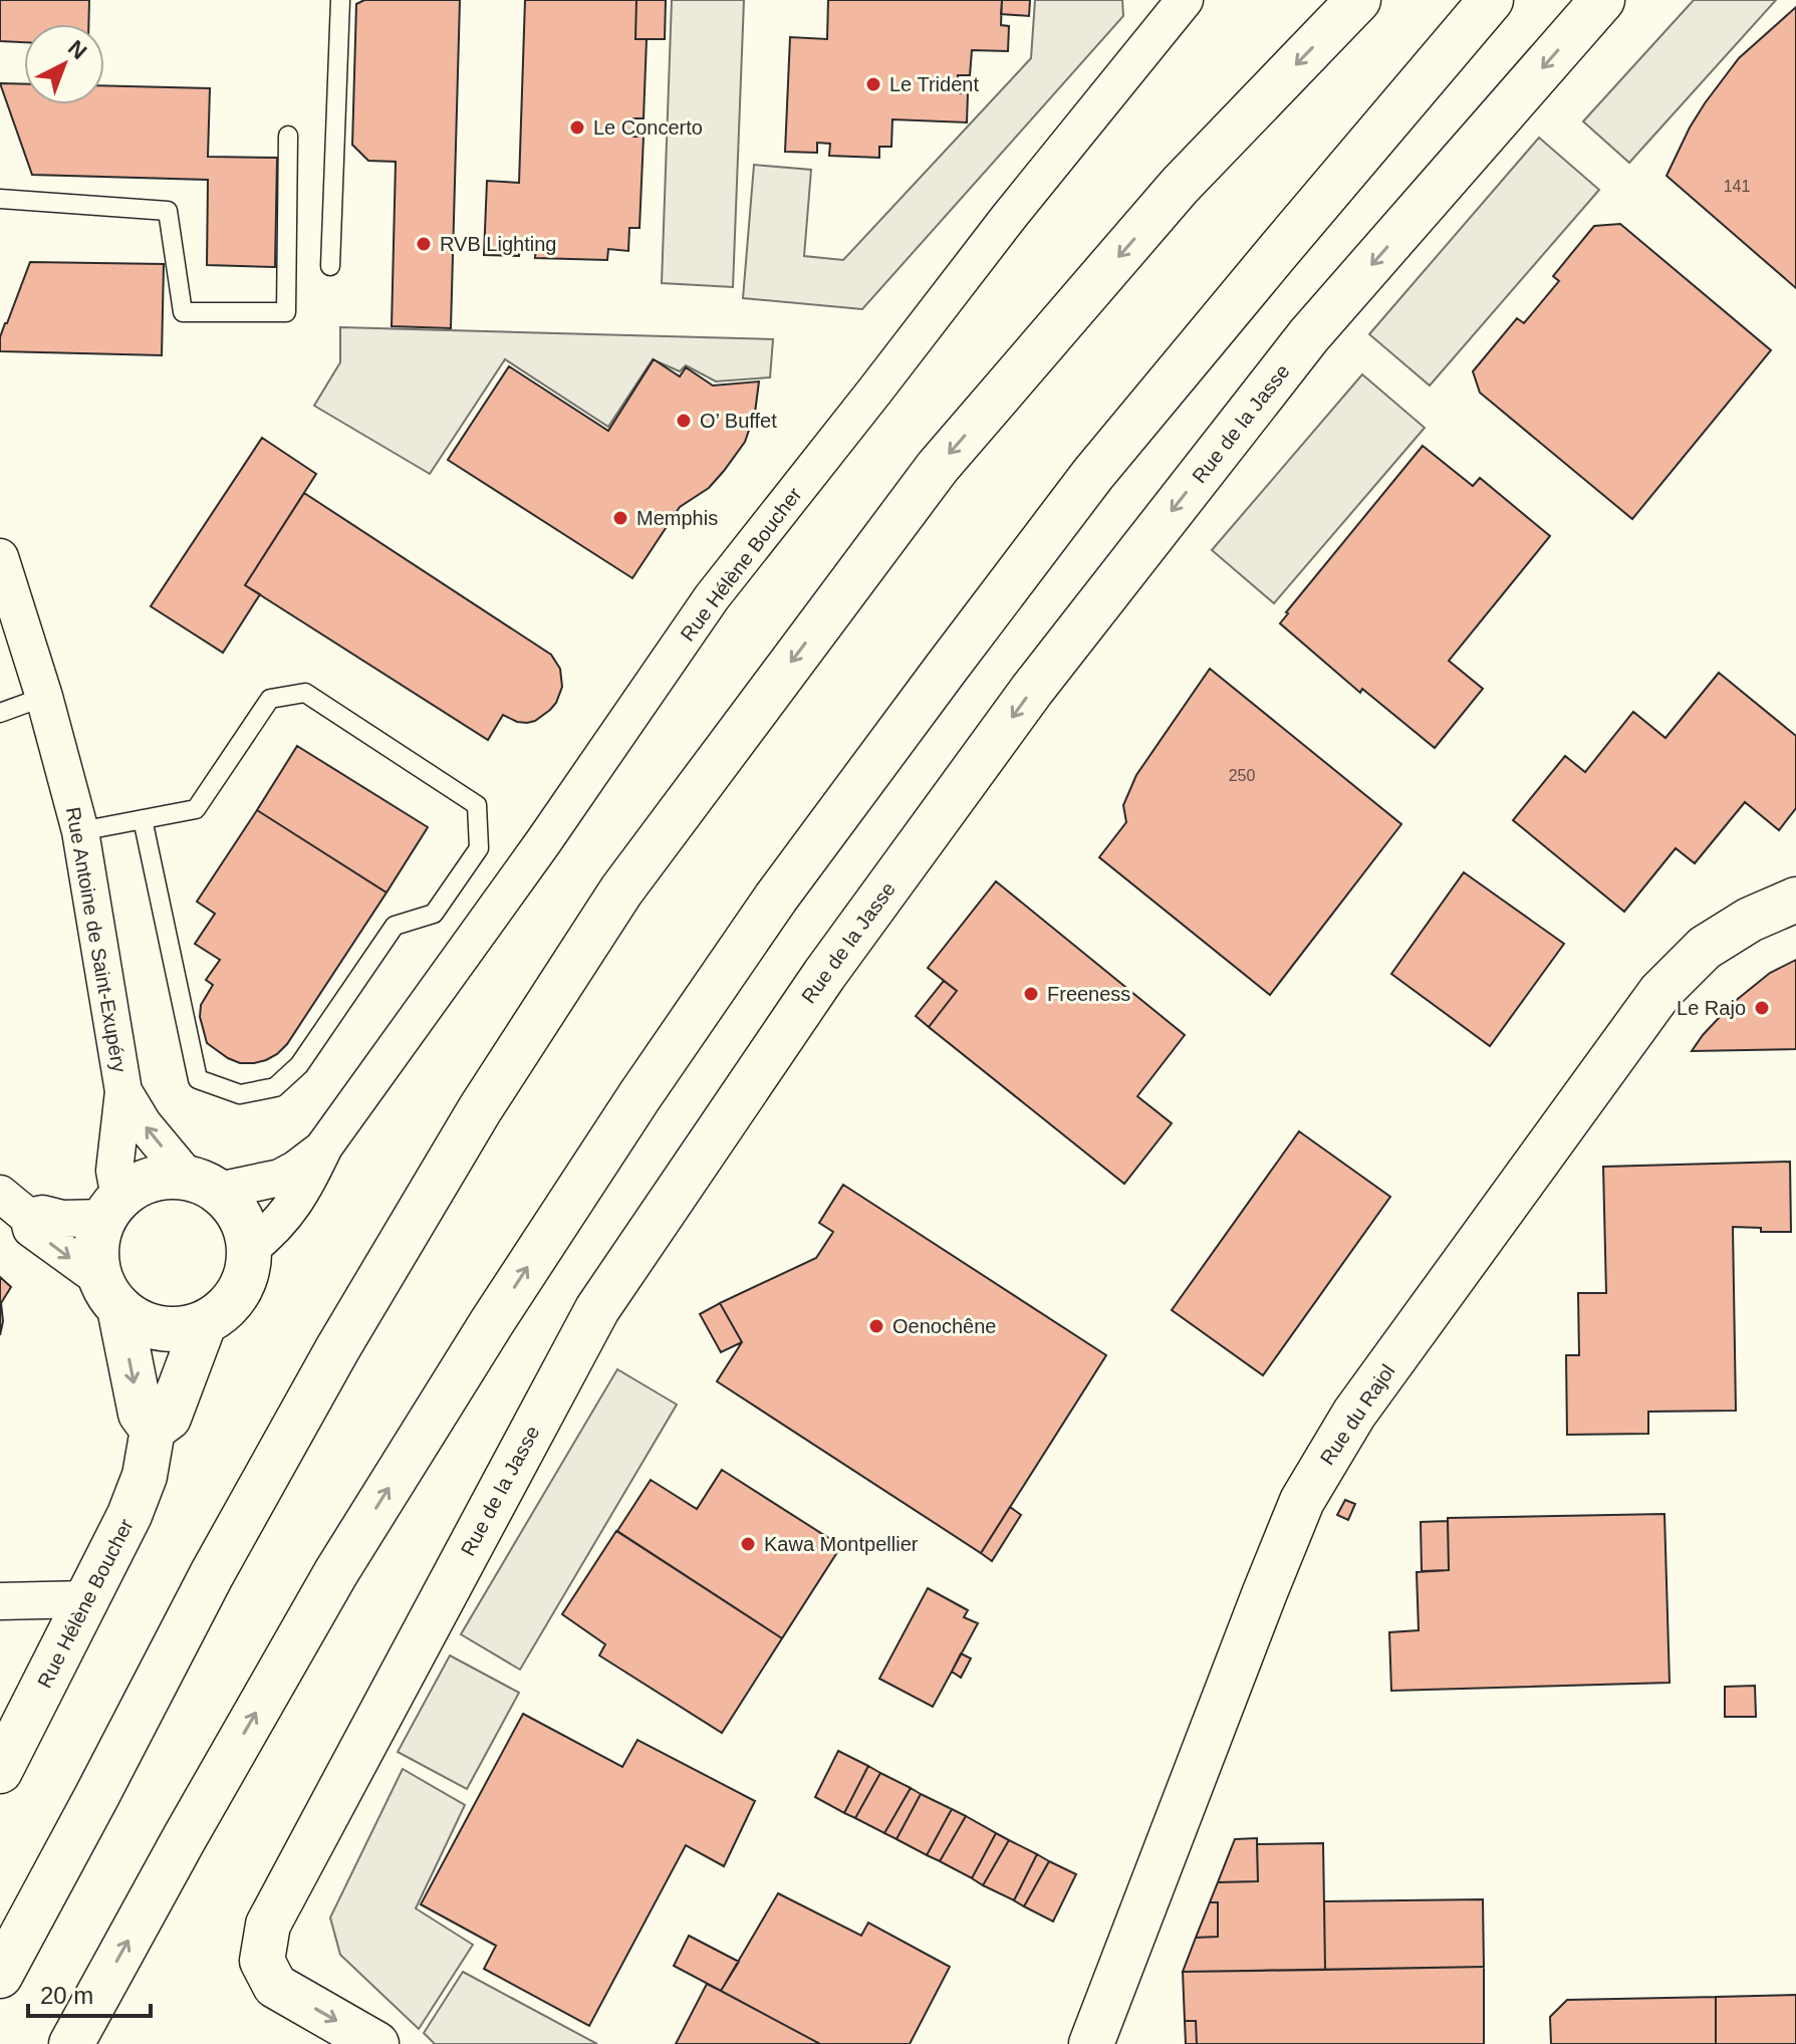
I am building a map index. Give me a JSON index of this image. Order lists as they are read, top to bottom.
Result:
{
  "streets": {
    "main road": ["Rue de la Jasse", "Rue Hélène Boucher", "Rue du Rajol"],
    "street": ["Rue Antoine de Saint-Exupéry"]
  },
  "crossings": [
    ["Rue Hélène Boucher", "Rue Antoine de Saint-Exupéry"]
  ],
  "places": [
    "Le Trident",
    "Le Concerto",
    "RVB Lighting",
    "O’ Buffet",
    "Memphis",
    "Freeness",
    "Le Rajo",
    "Oenochêne",
    "Kawa Montpellier"
  ],
  "house_numbers": ["141", "250"],
  "scale_bar": "20 m",
  "north": "top right"
}
